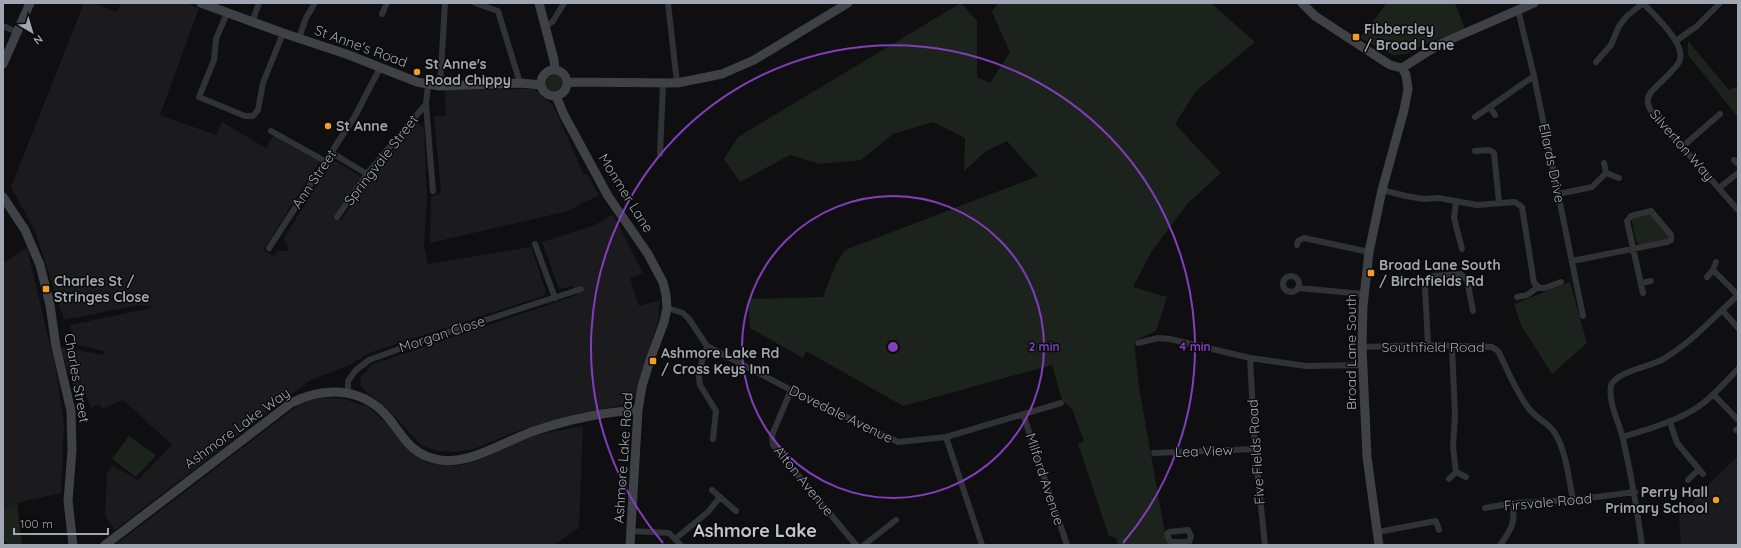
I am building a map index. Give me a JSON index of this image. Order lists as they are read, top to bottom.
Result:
{
  "streets": {
    "street": [
      "St Anne's Road",
      "Silverton Way",
      "Springvale Street",
      "Ellards Drive",
      "Ann Street",
      "Monmer Lane",
      "Morgan Close",
      "Southfield Road",
      "Broad Lane South",
      "Charles Street",
      "Dovedale Avenue",
      "Ashmore Lake Way",
      "Lea View",
      "Five Fields Road",
      "Ashmore Lake Road",
      "Milford Avenue",
      "Alton Avenue",
      "Firsvale Road"
    ]
  },
  "crossings": [
    ["St Anne's Road", "Ann Street"],
    ["St Anne's Road", "Monmer Lane"],
    ["Monmer Lane", "Ashmore Lake Road"],
    ["Morgan Close", "Ashmore Lake Way"],
    ["Southfield Road", "Broad Lane South"],
    ["Southfield Road", "Firsvale Road"],
    ["Dovedale Avenue", "Ashmore Lake Road"],
    ["Dovedale Avenue", "Milford Avenue"],
    ["Dovedale Avenue", "Alton Avenue"],
    ["Ashmore Lake Way", "Ashmore Lake Road"],
    ["Lea View", "Five Fields Road"]
  ],
  "districts": ["Ashmore Lake"],
  "places": {
    "transit": [
      "Fibbersley / Broad Lane",
      "Broad Lane South / Birchfields Rd",
      "Charles St / Stringes Close",
      "Ashmore Lake Rd / Cross Keys Inn"
    ],
    "other": ["St Anne's Road Chippy", "St Anne", "Perry Hall Primary School"]
  },
  "scale_bar": "100 m",
  "north": "bottom right",
  "rings": ["2 min", "4 min"]
}
